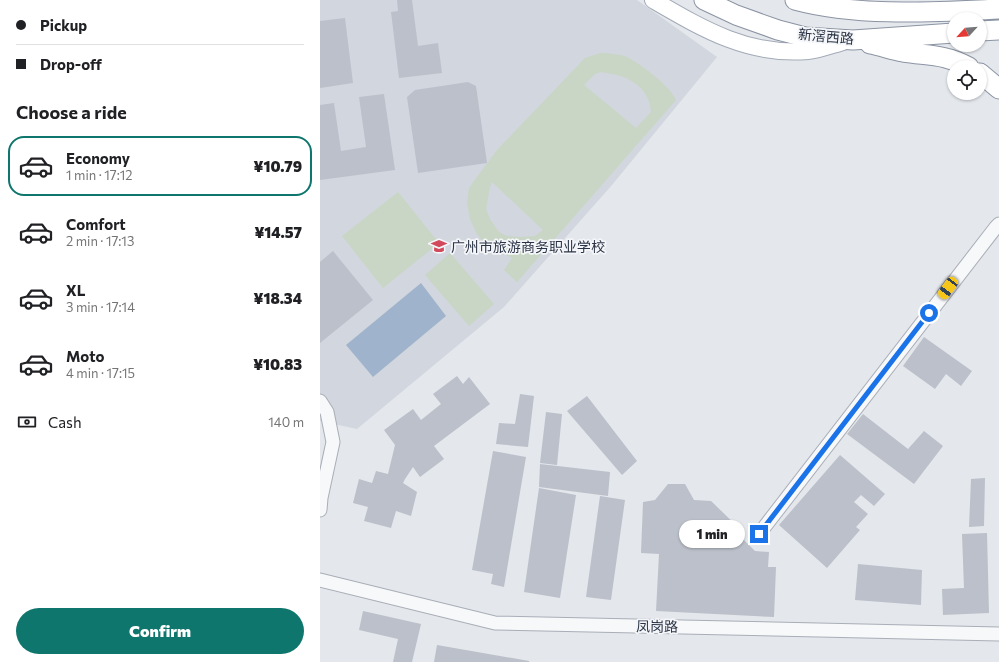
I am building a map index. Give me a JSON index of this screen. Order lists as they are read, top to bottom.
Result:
{
  "streets": {
    "highway": ["新滘西路"],
    "street": ["凤岗路"]
  },
  "places": {
    "school or university": ["广州市旅游商务职业学校"]
  },
  "north": "bottom left",
  "page": {
    "banner": ["Pickup", "Drop-off"],
    "heading": "Choose a ride",
    "list": [
      {
        "name": "Economy",
        "note": "1 min · 17:12",
        "value": "¥10.79"
      },
      {
        "name": "Comfort",
        "note": "2 min · 17:13",
        "value": "¥14.57"
      },
      {
        "name": "XL",
        "note": "3 min · 17:14",
        "value": "¥18.34"
      },
      {
        "name": "Moto",
        "note": "4 min · 17:15",
        "value": "¥10.83"
      }
    ],
    "pay": ["Cash", "140 m"],
    "bubble": "1 min",
    "buttons": "Confirm"
  }
}
